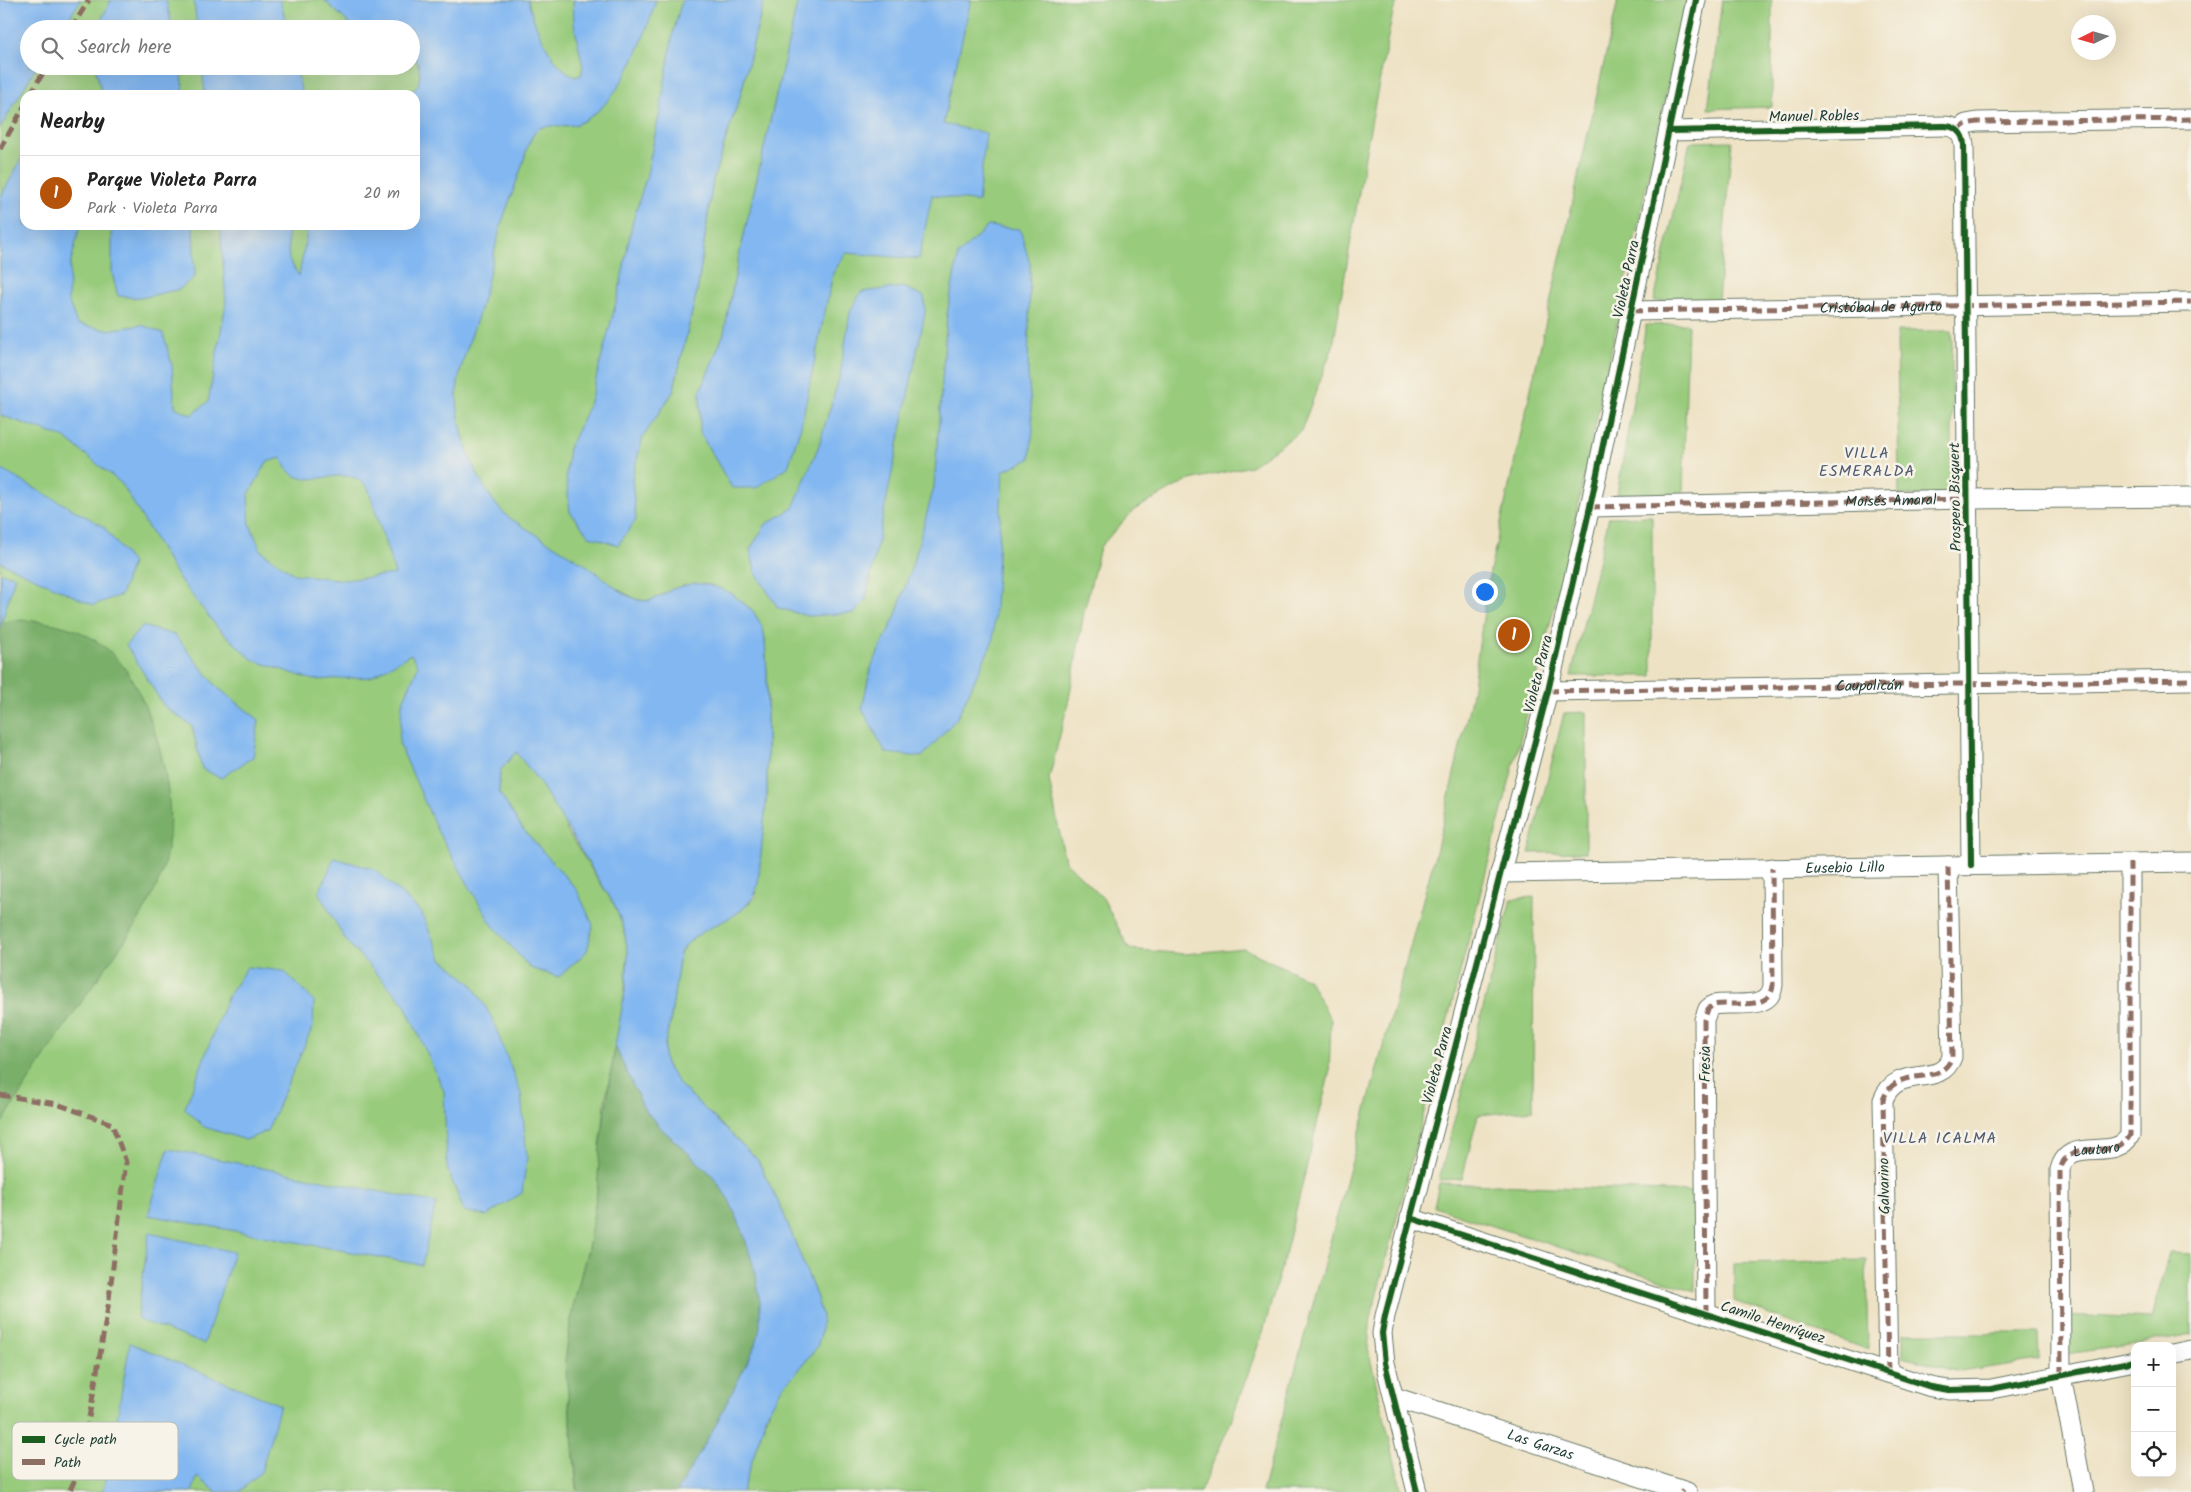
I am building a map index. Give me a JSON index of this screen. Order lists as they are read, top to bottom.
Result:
{
  "streets": {
    "street": [
      "Manuel Robles",
      "Violeta Parra",
      "Cristóbal de Agurto",
      "Prospero Bisquert",
      "Moisés Amaral",
      "Caupolicán",
      "Eusebio Lillo",
      "Fresia",
      "Lautaro",
      "Galvarino",
      "Camilo Henríquez",
      "Las Garzas"
    ]
  },
  "crossings": [
    ["Manuel Robles", "Violeta Parra"],
    ["Manuel Robles", "Prospero Bisquert"],
    ["Violeta Parra", "Cristóbal de Agurto"],
    ["Violeta Parra", "Moisés Amaral"],
    ["Violeta Parra", "Caupolicán"],
    ["Violeta Parra", "Eusebio Lillo"],
    ["Violeta Parra", "Camilo Henríquez"],
    ["Violeta Parra", "Las Garzas"],
    ["Cristóbal de Agurto", "Prospero Bisquert"],
    ["Prospero Bisquert", "Moisés Amaral"],
    ["Prospero Bisquert", "Caupolicán"],
    ["Prospero Bisquert", "Eusebio Lillo"],
    ["Eusebio Lillo", "Fresia"],
    ["Eusebio Lillo", "Lautaro"],
    ["Eusebio Lillo", "Galvarino"],
    ["Fresia", "Camilo Henríquez"],
    ["Lautaro", "Camilo Henríquez"],
    ["Galvarino", "Camilo Henríquez"]
  ],
  "districts": ["VILLA ESMERALDA", "VILLA ICALMA"],
  "legend": ["Cycle path", "Path"],
  "north": "left",
  "page": {
    "search": "Search here",
    "heading": "Nearby",
    "list": [
      {
        "mark": "1",
        "name": "Parque Violeta Parra",
        "note": "Park · Violeta Parra",
        "value": "20 m"
      }
    ],
    "pins": "1",
    "map_buttons": ["+", "−"]
  }
}
